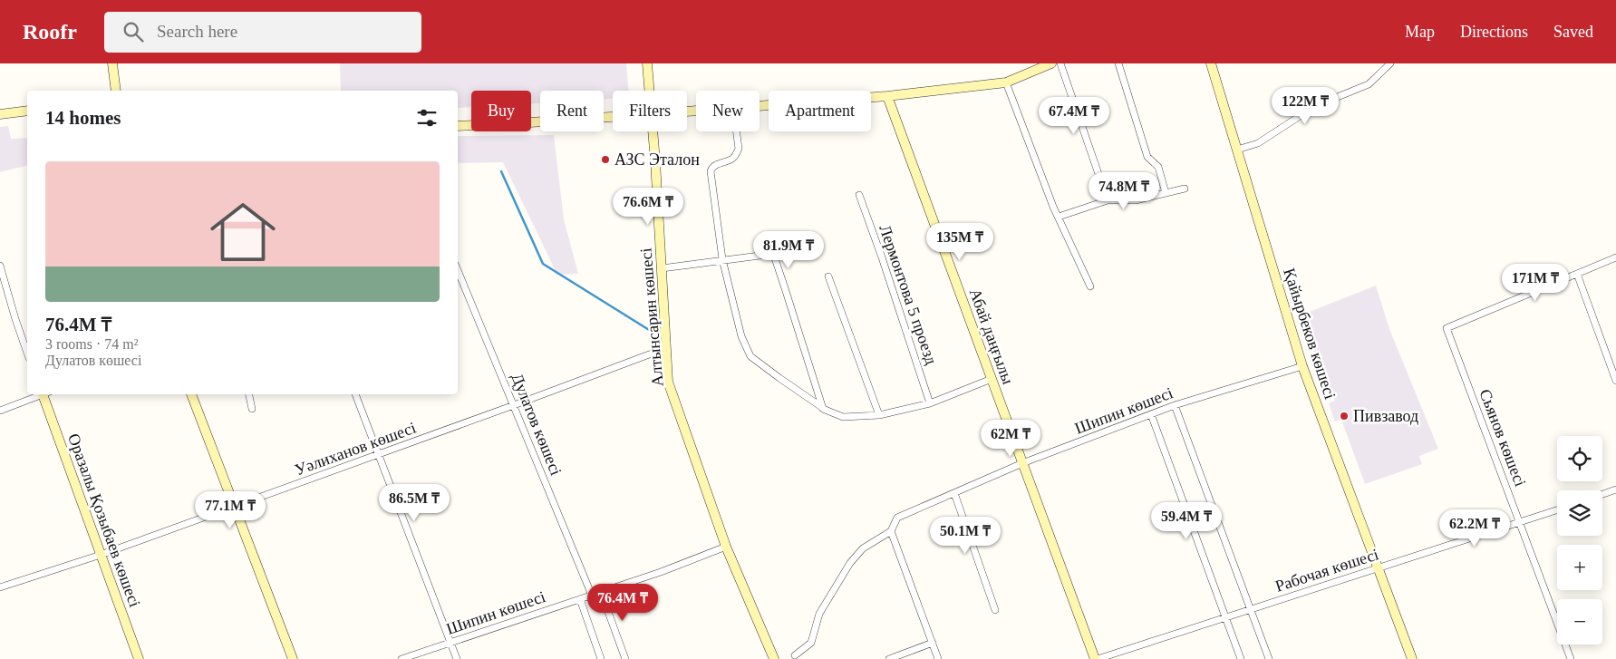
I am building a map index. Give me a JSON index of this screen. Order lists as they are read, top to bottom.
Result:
{
  "streets": {
    "street": [
      "Лермонтова 5 проезд",
      "Алтынсарин көшесі",
      "Қайырбеков көшесі",
      "Абай даңғылы",
      "Шипин көшесі",
      "Дулатов көшесі",
      "Сьянов көшесі",
      "Уәлиханов көшесі",
      "Оразалы Қозыбаев көшесі",
      "Рабочая көшесі"
    ]
  },
  "crossings": [
    ["Алтынсарин көшесі", "Шипин көшесі"],
    ["Алтынсарин көшесі", "Уәлиханов көшесі"],
    ["Қайырбеков көшесі", "Шипин көшесі"],
    ["Қайырбеков көшесі", "Рабочая көшесі"],
    ["Абай даңғылы", "Шипин көшесі"],
    ["Абай даңғылы", "Рабочая көшесі"],
    ["Шипин көшесі", "Дулатов көшесі"],
    ["Дулатов көшесі", "Уәлиханов көшесі"],
    ["Сьянов көшесі", "Рабочая көшесі"],
    ["Уәлиханов көшесі", "Оразалы Қозыбаев көшесі"]
  ],
  "places": ["АЗС Эталон", "Пивзавод"],
  "page": {
    "header": "Roofr",
    "search": "Search here",
    "nav": ["Map", "Directions", "Saved"],
    "price": [
      "122M ₸",
      "67.4M ₸",
      "74.8M ₸",
      "76.6M ₸",
      "135M ₸",
      "81.9M ₸",
      "171M ₸",
      "62M ₸",
      "86.5M ₸",
      "77.1M ₸",
      "59.4M ₸",
      "62.2M ₸",
      "50.1M ₸",
      "76.4M ₸"
    ],
    "chip": [
      "Buy",
      "Rent",
      "Filters",
      "New",
      "Apartment"
    ],
    "heading": "14 homes",
    "list": [
      {
        "name": "76.4M ₸",
        "note": "3 rooms · 74 m² · Дулатов көшесі"
      }
    ],
    "map_buttons": ["+", "−"]
  }
}
